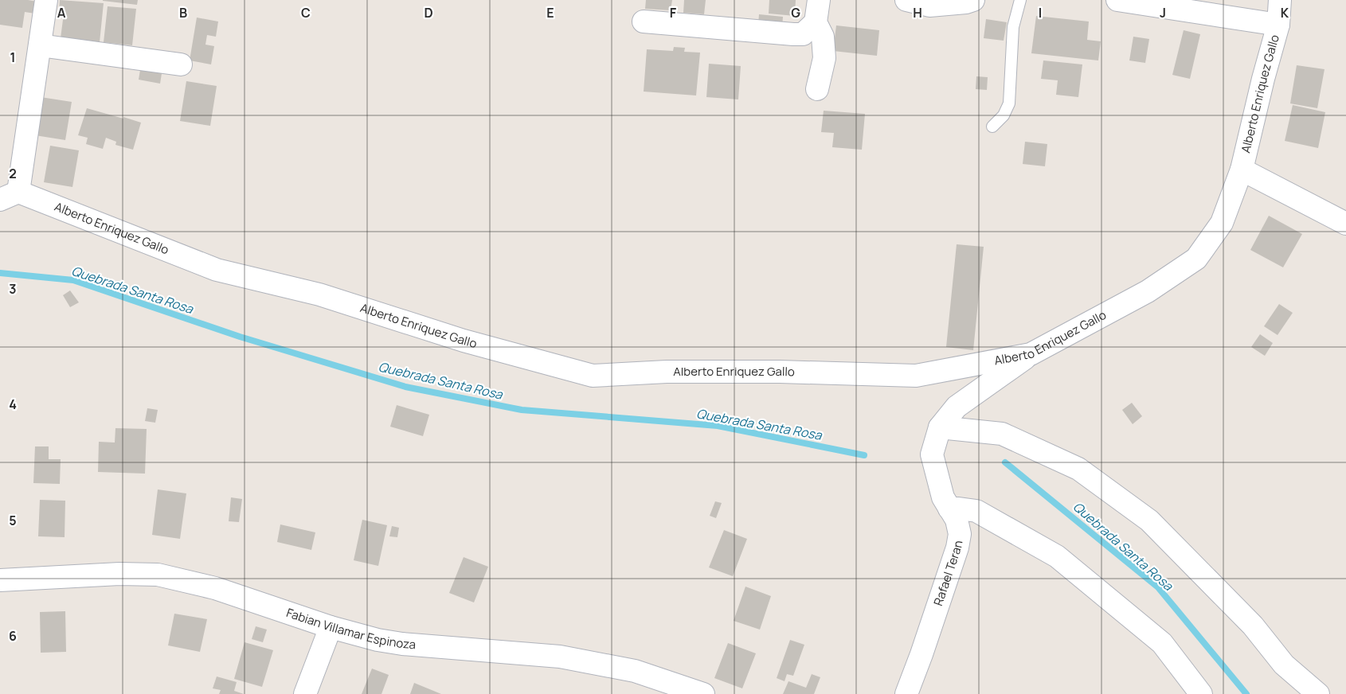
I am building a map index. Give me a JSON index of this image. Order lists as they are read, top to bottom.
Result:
{
  "streets": {
    "street": ["Alberto Enriquez Gallo", "Rafael Teran", "Fabian Villamar Espinoza"]
  },
  "crossings": [
    ["Alberto Enriquez Gallo", "Rafael Teran"]
  ],
  "water": ["Quebrada Santa Rosa"],
  "grid": {
    "columns": [
      "A",
      "B",
      "C",
      "D",
      "E",
      "F",
      "G",
      "H",
      "I",
      "J",
      "K"
    ],
    "rows": [
      "1",
      "2",
      "3",
      "4",
      "5",
      "6"
    ]
  }
}
